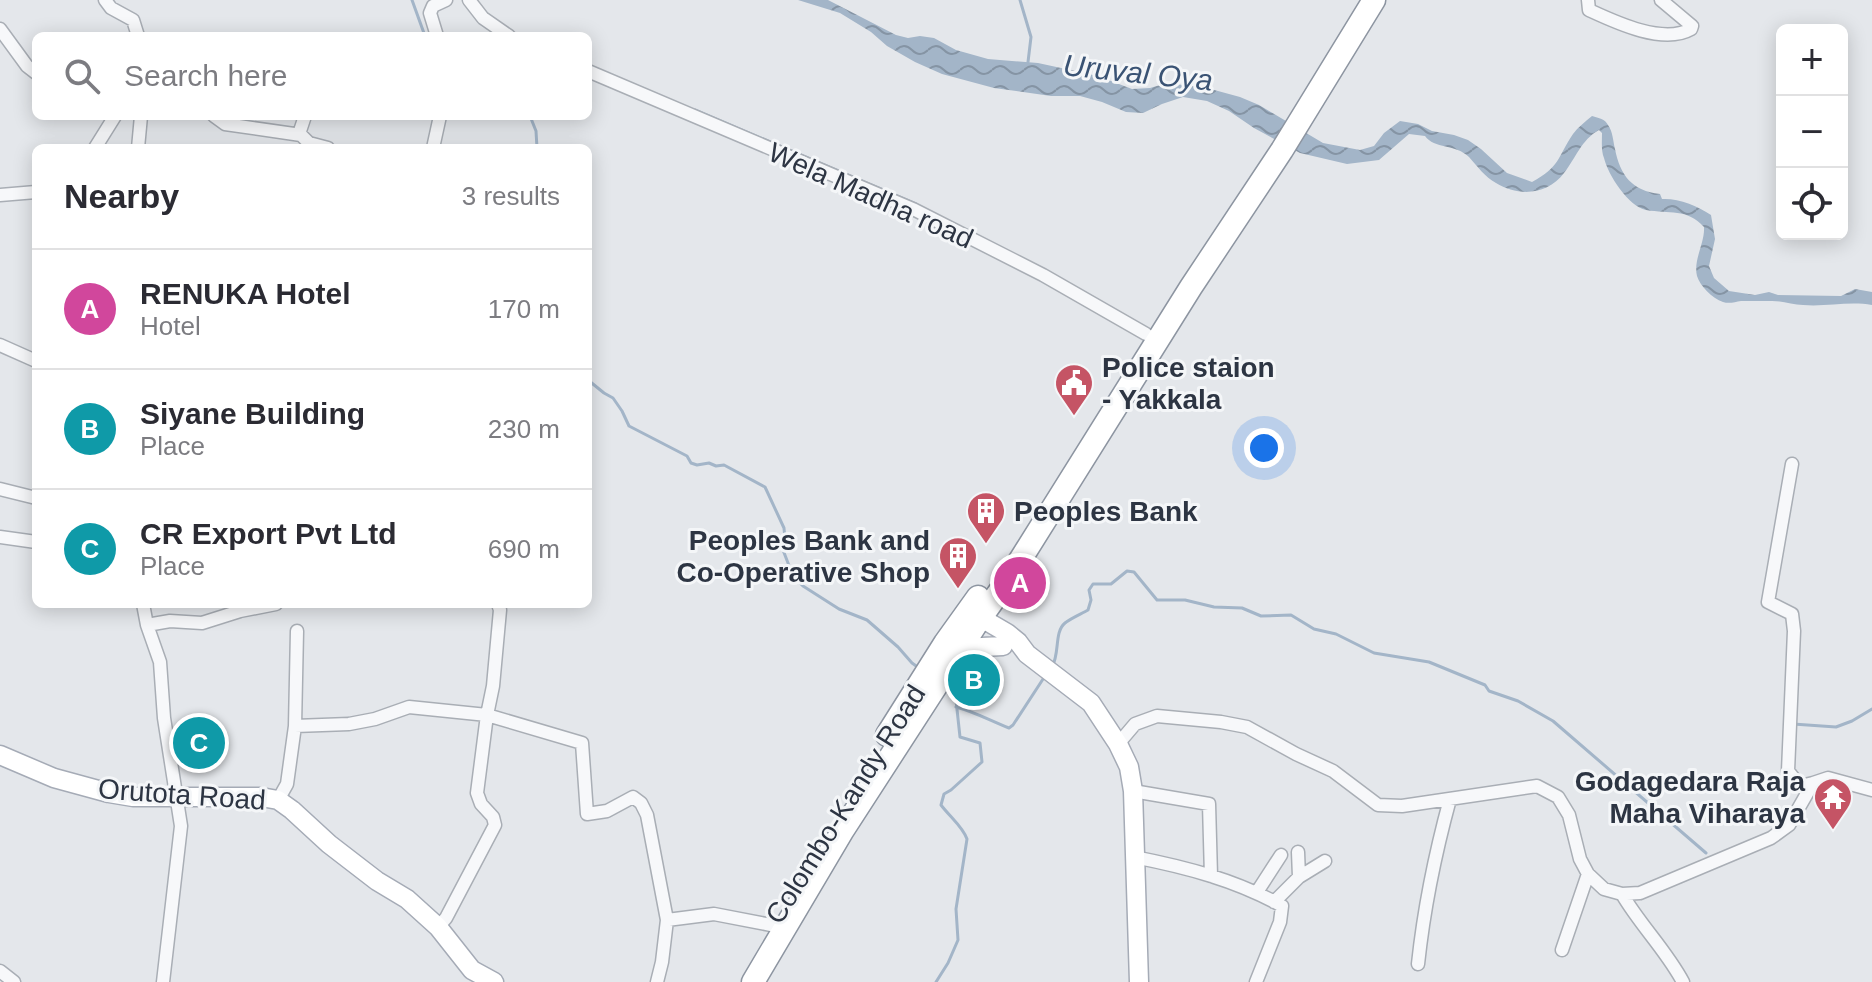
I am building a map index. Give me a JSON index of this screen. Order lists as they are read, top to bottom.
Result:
{
  "streets": {
    "highway": ["Colombo-Kandy Road"],
    "main road": ["Orutota Road"],
    "street": ["Wela Madha road"]
  },
  "crossings": [
    ["Wela Madha road", "Colombo-Kandy Road"]
  ],
  "water": ["Uruval Oya"],
  "places": {
    "public building": ["Police staion - Yakkala"],
    "building": ["Peoples Bank", "Peoples Bank and Co-Operative Shop"],
    "temple": ["Godagedara Raja Maha Viharaya"]
  },
  "page": {
    "map_buttons": ["+", "−"],
    "search": "Search here",
    "heading": ["Nearby", "3 results"],
    "list": [
      {
        "mark": "A",
        "name": "RENUKA Hotel",
        "note": "Hotel",
        "value": "170 m"
      },
      {
        "mark": "B",
        "name": "Siyane Building",
        "note": "Place",
        "value": "230 m"
      },
      {
        "mark": "C",
        "name": "CR Export Pvt Ltd",
        "note": "Place",
        "value": "690 m"
      }
    ],
    "pins": ["A", "B", "C"]
  }
}
